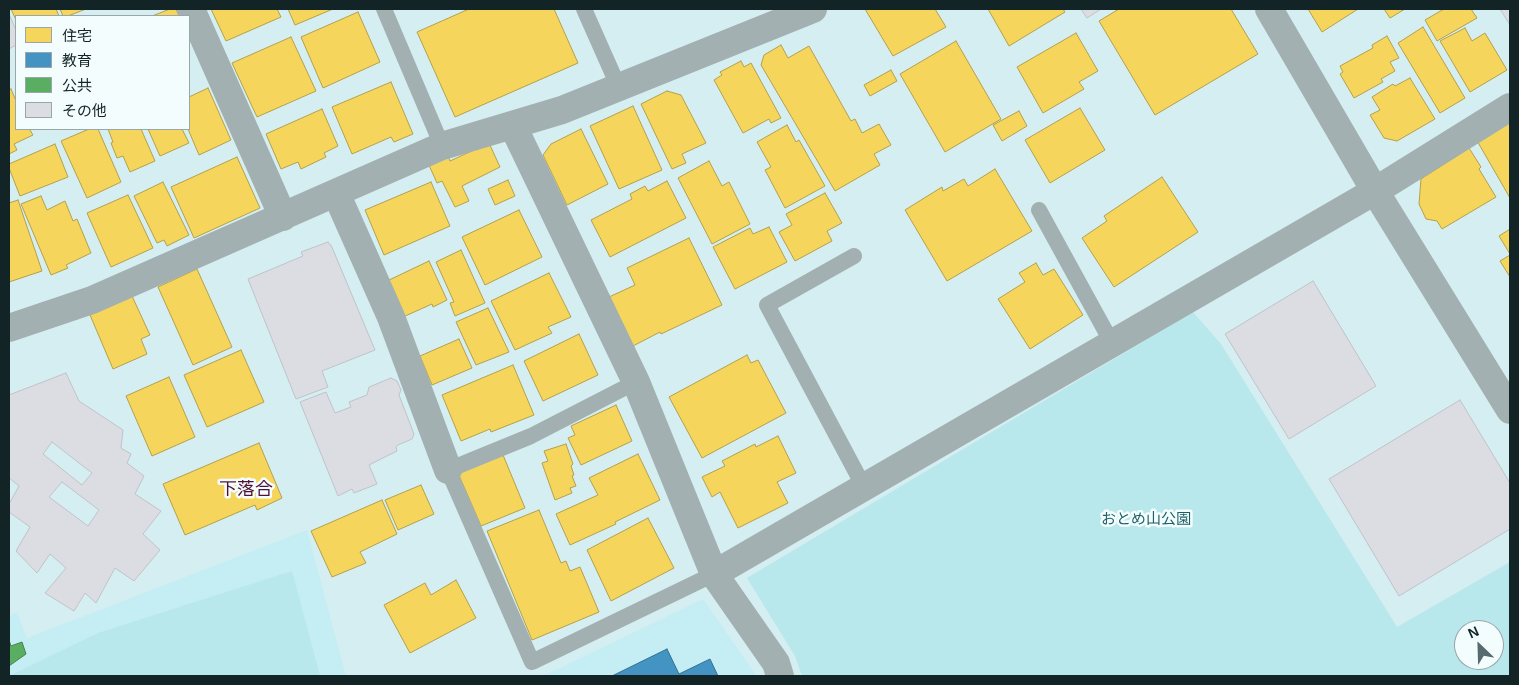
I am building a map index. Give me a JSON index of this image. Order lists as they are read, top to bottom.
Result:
{
  "districts": ["下落合"],
  "parks": ["おとめ山公園"],
  "legend": [
    "住宅",
    "教育",
    "公共",
    "その他"
  ],
  "north": "top left"
}
